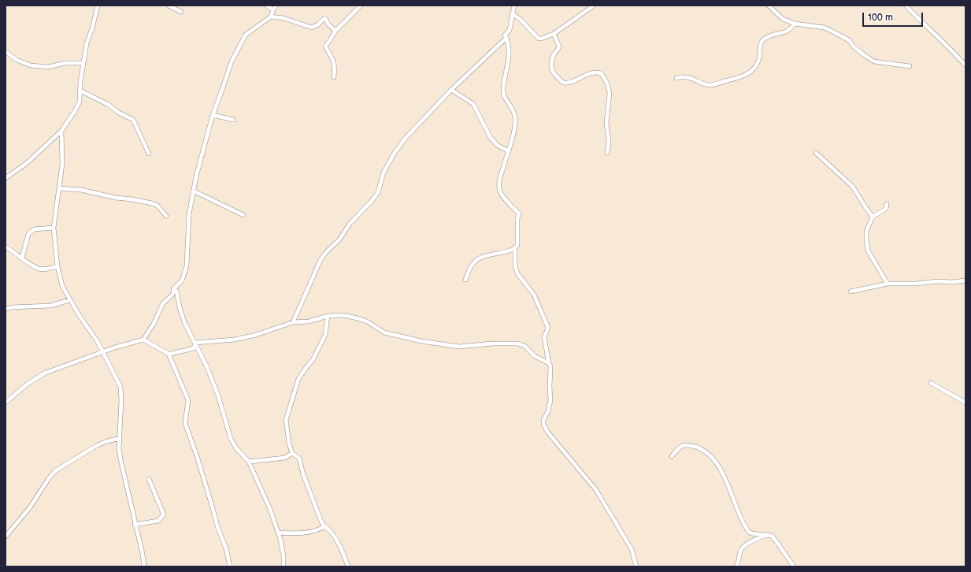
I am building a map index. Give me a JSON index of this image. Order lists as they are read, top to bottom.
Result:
{
  "scale_bar": "100 m"
}
